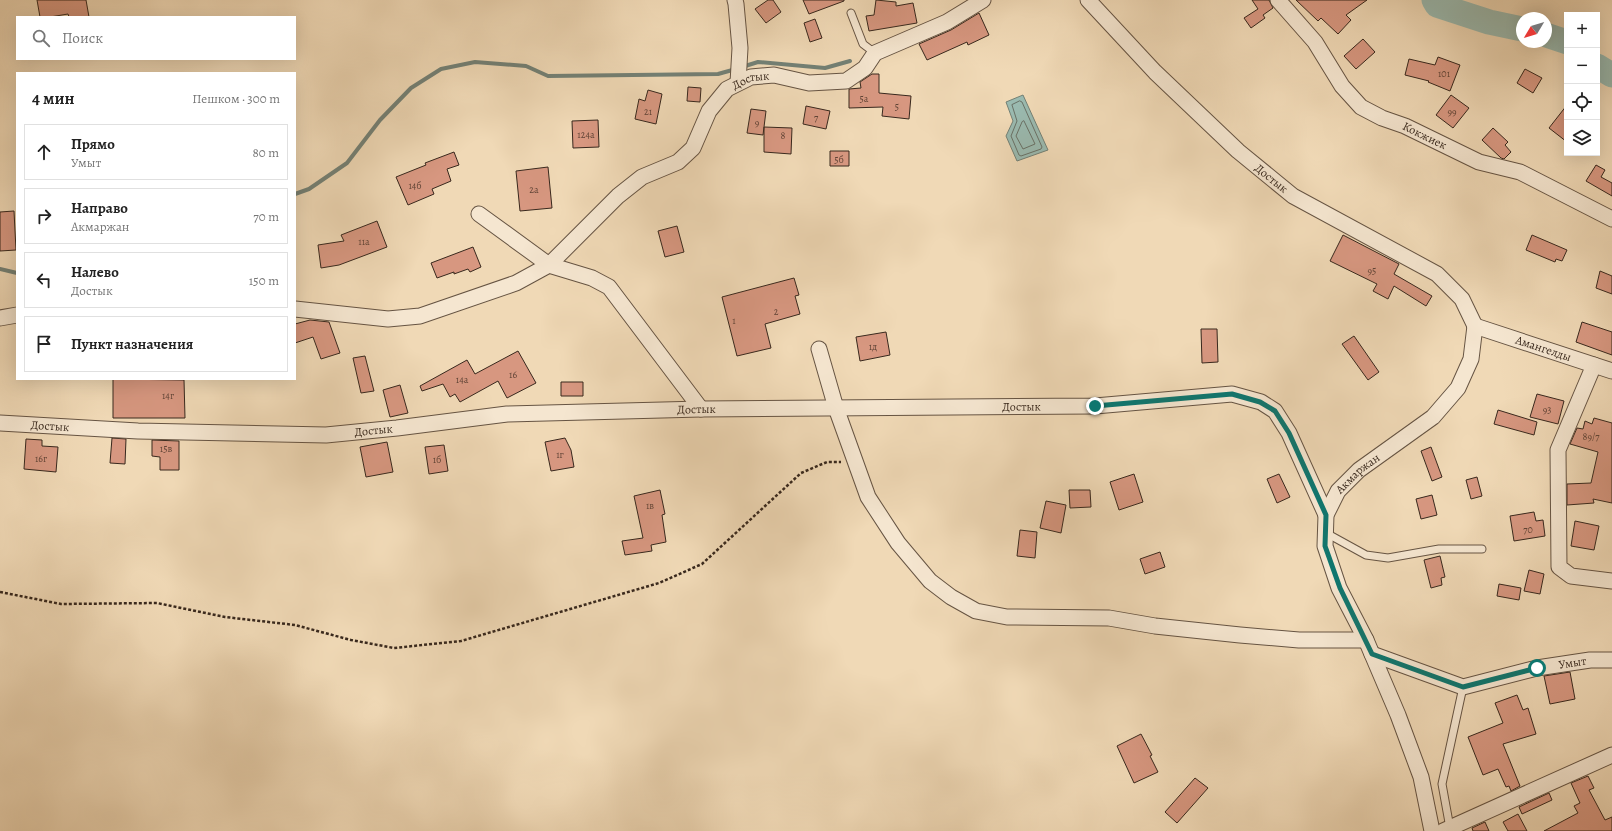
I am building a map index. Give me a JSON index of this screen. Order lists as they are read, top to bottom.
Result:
{
  "streets": {
    "street": [
      "Достык",
      "Кокжиек",
      "Амангелды",
      "Акмаржан",
      "Умыт"
    ]
  },
  "crossings": [
    ["Достык", "Амангелды"],
    ["Достык", "Акмаржан"],
    ["Амангелды", "Акмаржан"]
  ],
  "house_numbers": [
    "101",
    "5а",
    "5",
    "21",
    "99",
    "7",
    "9",
    "124а",
    "8",
    "5б",
    "14б",
    "2а",
    "11а",
    "95",
    "2",
    "1",
    "1д",
    "16",
    "14а",
    "14г",
    "93",
    "89/7",
    "15в",
    "1г",
    "16г",
    "1б",
    "1в",
    "70"
  ],
  "north": "bottom left",
  "page": {
    "map_buttons": ["+", "−"],
    "search": "Поиск",
    "heading": ["4 мин", "Пешком · 300 m"],
    "list": [
      ["Прямо", "Умыт", "80 m"],
      ["Направо", "Акмаржан", "70 m"],
      ["Налево", "Достык", "150 m"],
      "Пункт назначения"
    ]
  }
}
